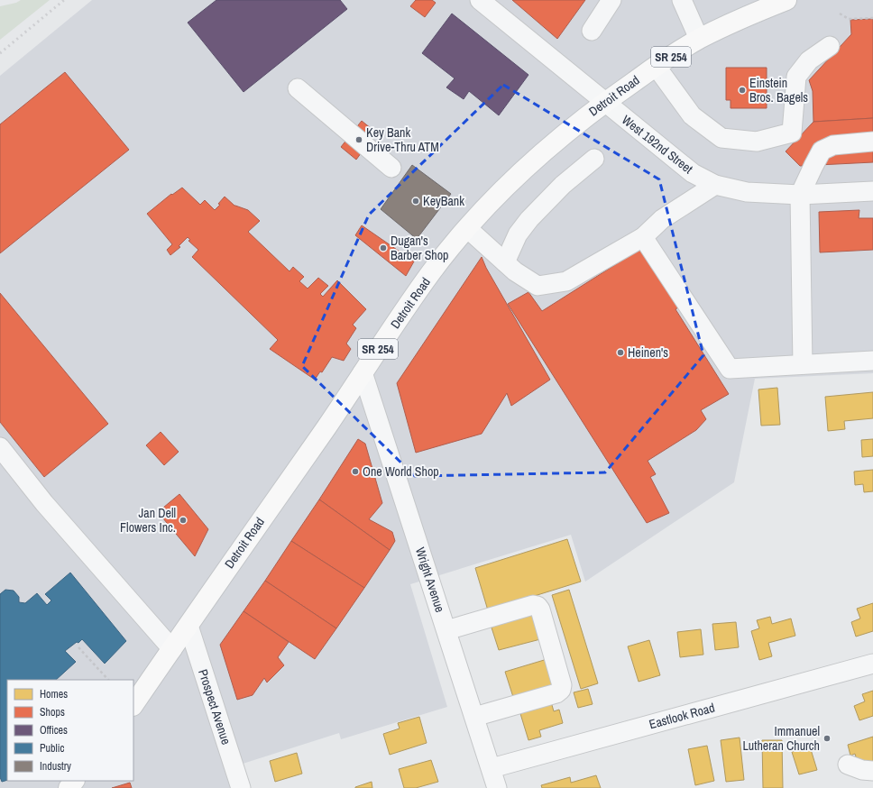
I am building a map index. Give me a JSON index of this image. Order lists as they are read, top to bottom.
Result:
{
  "streets": {
    "main road": ["SR 254", "Detroit Road"],
    "street": [
      "West 192nd Street",
      "Wright Avenue",
      "Prospect Avenue",
      "Eastlook Road"
    ]
  },
  "crossings": [
    ["Detroit Road", "West 192nd Street"],
    ["Detroit Road", "Wright Avenue"],
    ["Detroit Road", "Prospect Avenue"],
    ["Wright Avenue", "Eastlook Road"]
  ],
  "places": [
    "Einstein Bros. Bagels",
    "Key Bank Drive-Thru ATM",
    "KeyBank",
    "Dugan's Barber Shop",
    "Heinen's",
    "One World Shop",
    "Jan Dell Flowers Inc.",
    "Immanuel Lutheran Church"
  ],
  "legend": [
    "Homes",
    "Shops",
    "Offices",
    "Public",
    "Industry"
  ]
}
